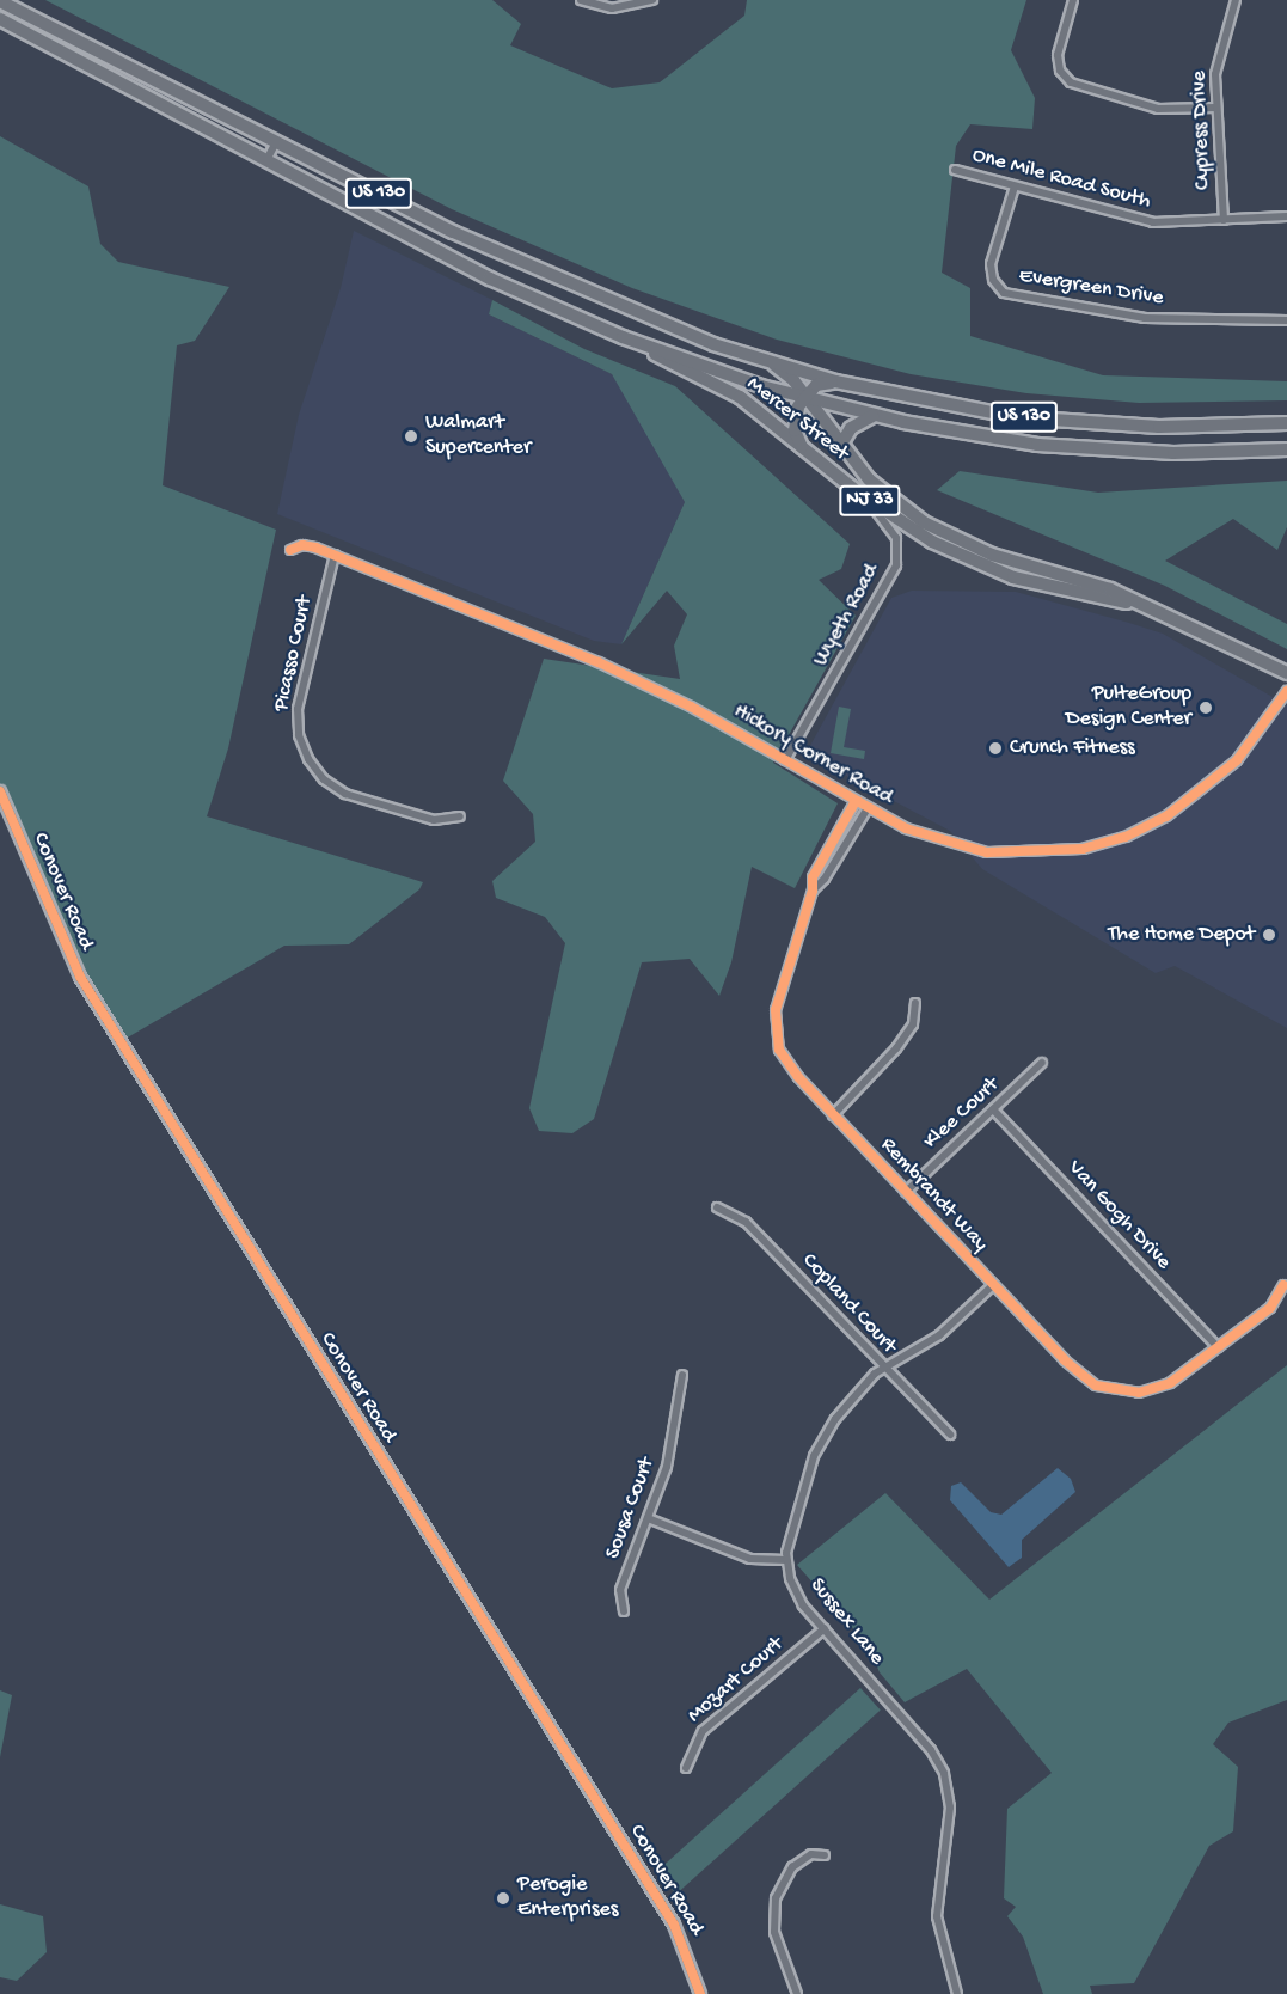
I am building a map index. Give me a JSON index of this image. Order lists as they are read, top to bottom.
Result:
{
  "streets": {
    "main road": ["US 130", "Mercer Street", "NJ 33"],
    "street": [
      "Cypress Drive",
      "One Mile Road South",
      "Evergreen Drive",
      "Wyeth Road",
      "Picasso Court",
      "Hickory Corner Road",
      "Conover Road",
      "Klee Court",
      "Rembrandt Way",
      "Van Gogh Drive",
      "Copland Court",
      "Sousa Court",
      "Sussex Lane",
      "Mozart Court"
    ]
  },
  "crossings": [
    ["Cypress Drive", "One Mile Road South"],
    ["One Mile Road South", "Evergreen Drive"],
    ["US 130", "Mercer Street"],
    ["Mercer Street", "Wyeth Road"],
    ["Wyeth Road", "Hickory Corner Road"],
    ["Picasso Court", "Hickory Corner Road"],
    ["Hickory Corner Road", "Rembrandt Way"],
    ["Klee Court", "Rembrandt Way"],
    ["Klee Court", "Van Gogh Drive"],
    ["Rembrandt Way", "Van Gogh Drive"],
    ["Sussex Lane", "Mozart Court"]
  ],
  "places": [
    "Walmart Supercenter",
    "PulteGroup Design Center",
    "Crunch Fitness",
    "The Home Depot",
    "Perogie Enterprises"
  ]
}
